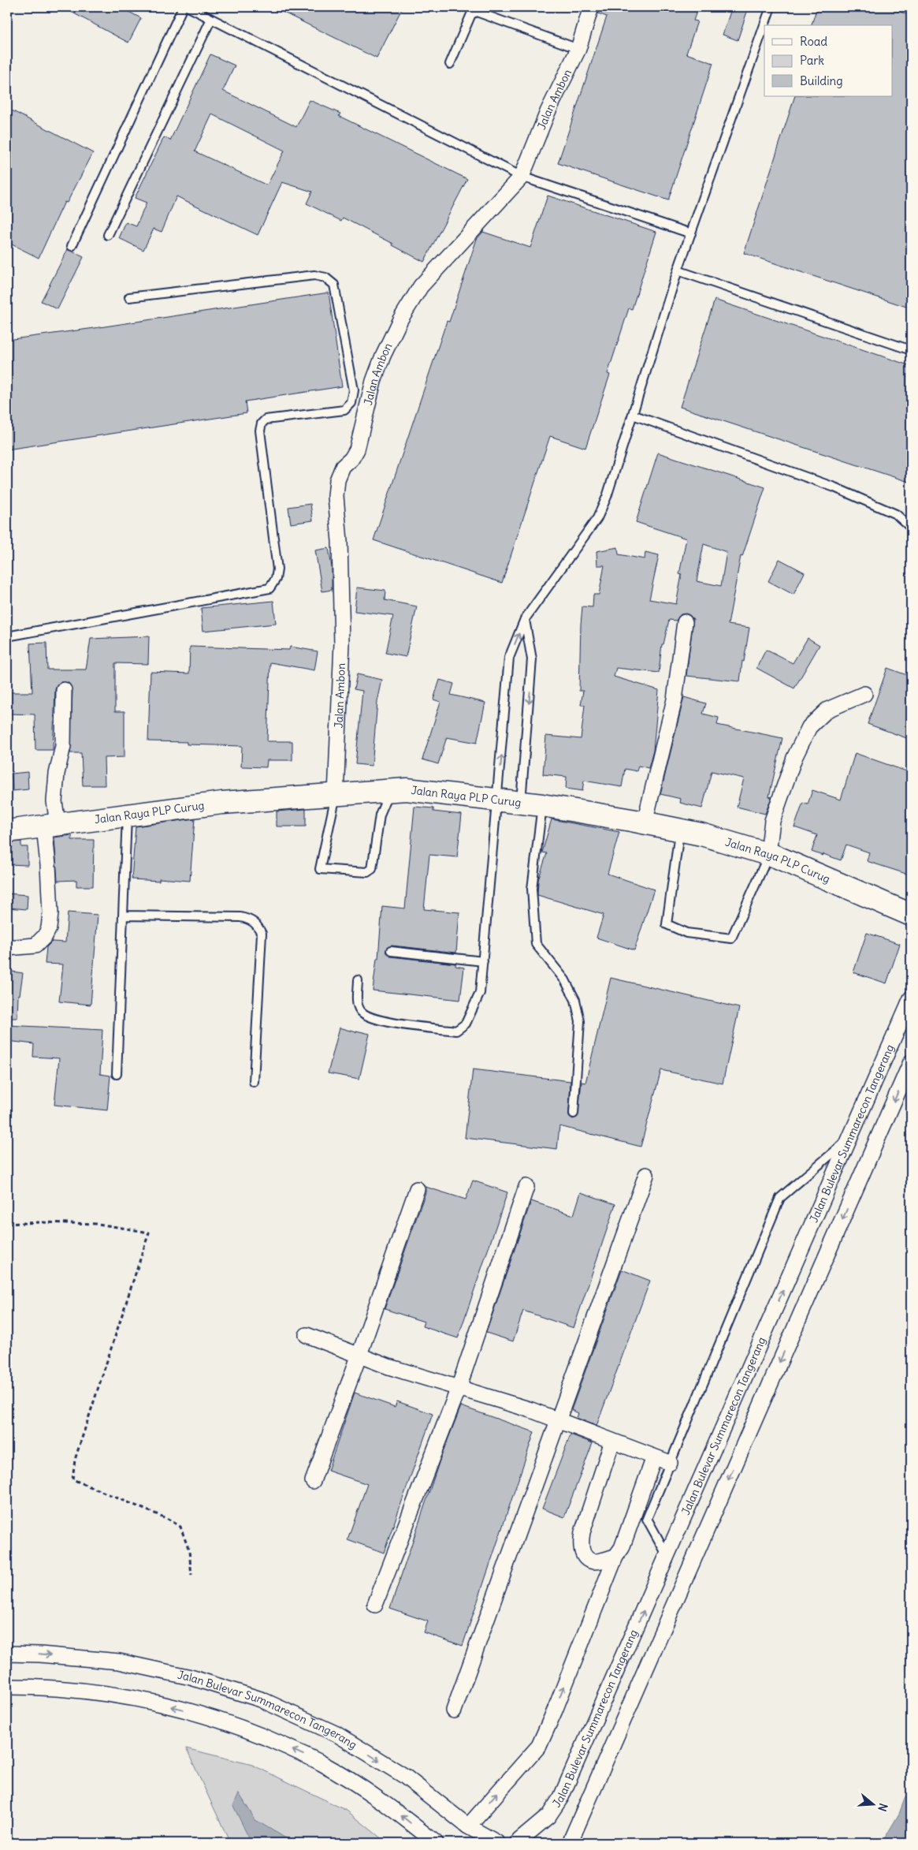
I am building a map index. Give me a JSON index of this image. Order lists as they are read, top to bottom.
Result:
{
  "streets": {
    "main road": ["Jalan Raya PLP Curug"],
    "street": ["Jalan Ambon", "Jalan Bulevar Summarecon Tangerang"]
  },
  "crossings": [
    ["Jalan Ambon", "Jalan Raya PLP Curug"]
  ],
  "legend": ["Road", "Park", "Building"],
  "north": "right"
}
